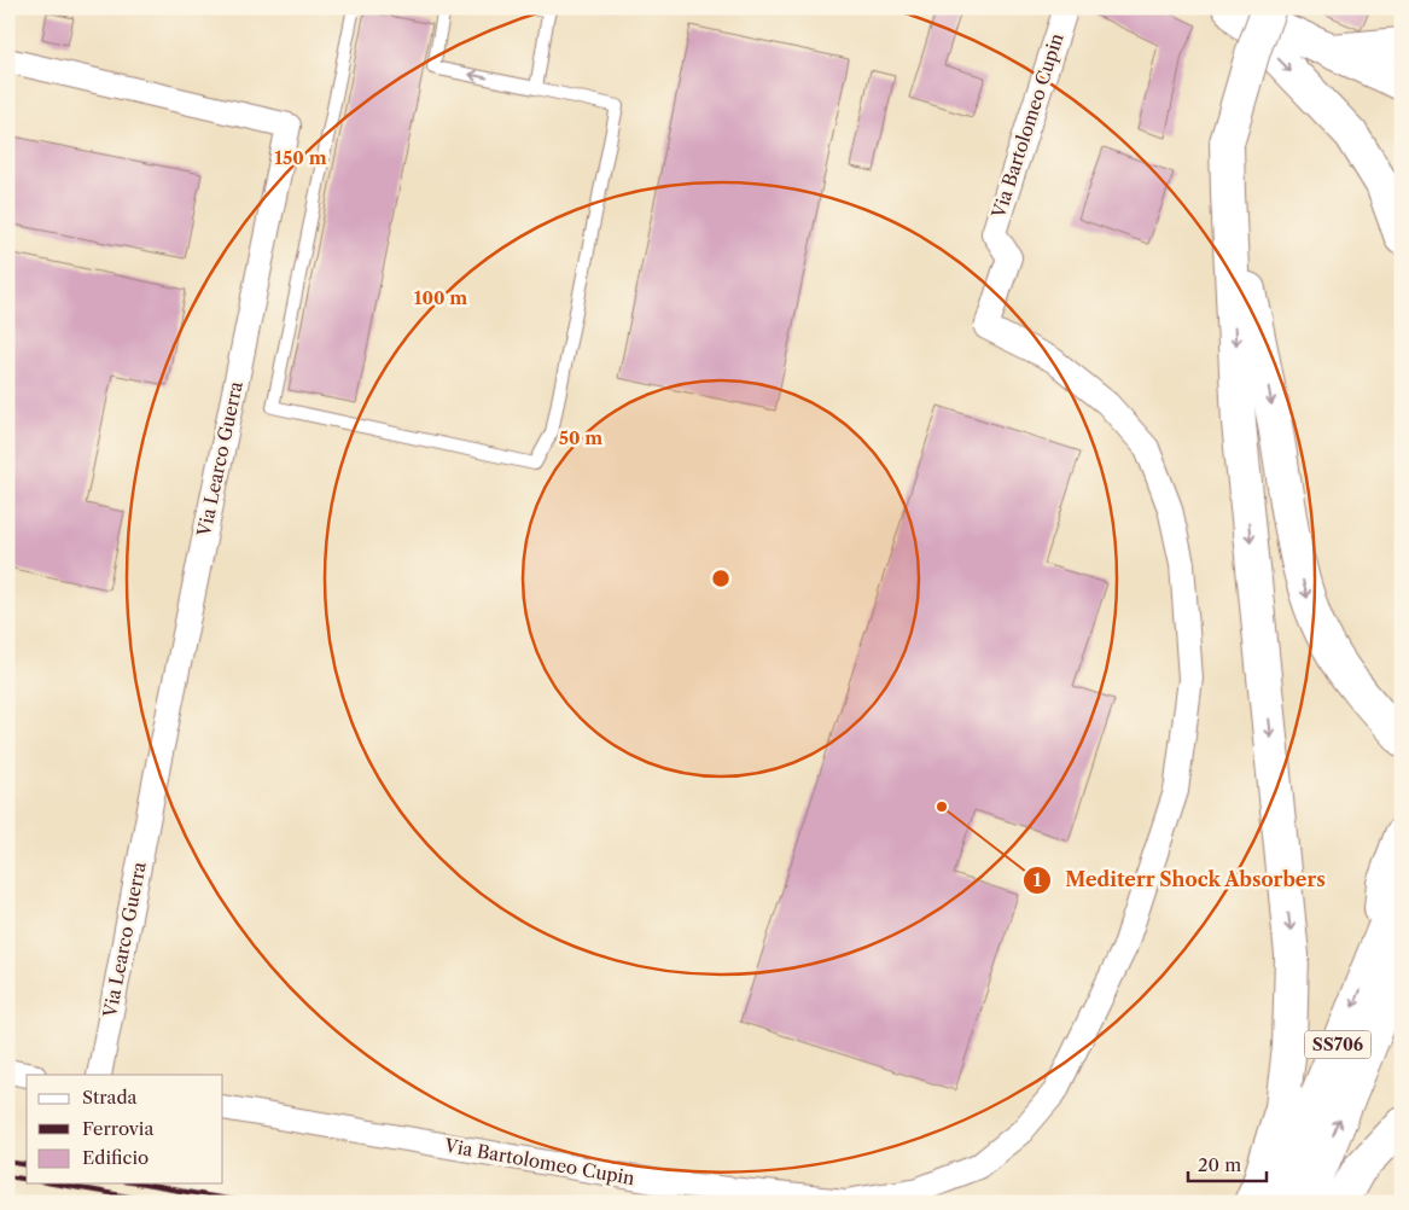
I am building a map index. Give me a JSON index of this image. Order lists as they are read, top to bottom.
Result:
{
  "streets": {
    "main road": ["SS706"],
    "street": ["Via Bartolomeo Cupin", "Via Learco Guerra"]
  },
  "places": ["Mediterr Shock Absorbers"],
  "legend": ["Strada", "Ferrovia", "Edificio"],
  "scale_bar": "20 m",
  "rings": ["150 m", "100 m", "50 m"]
}
